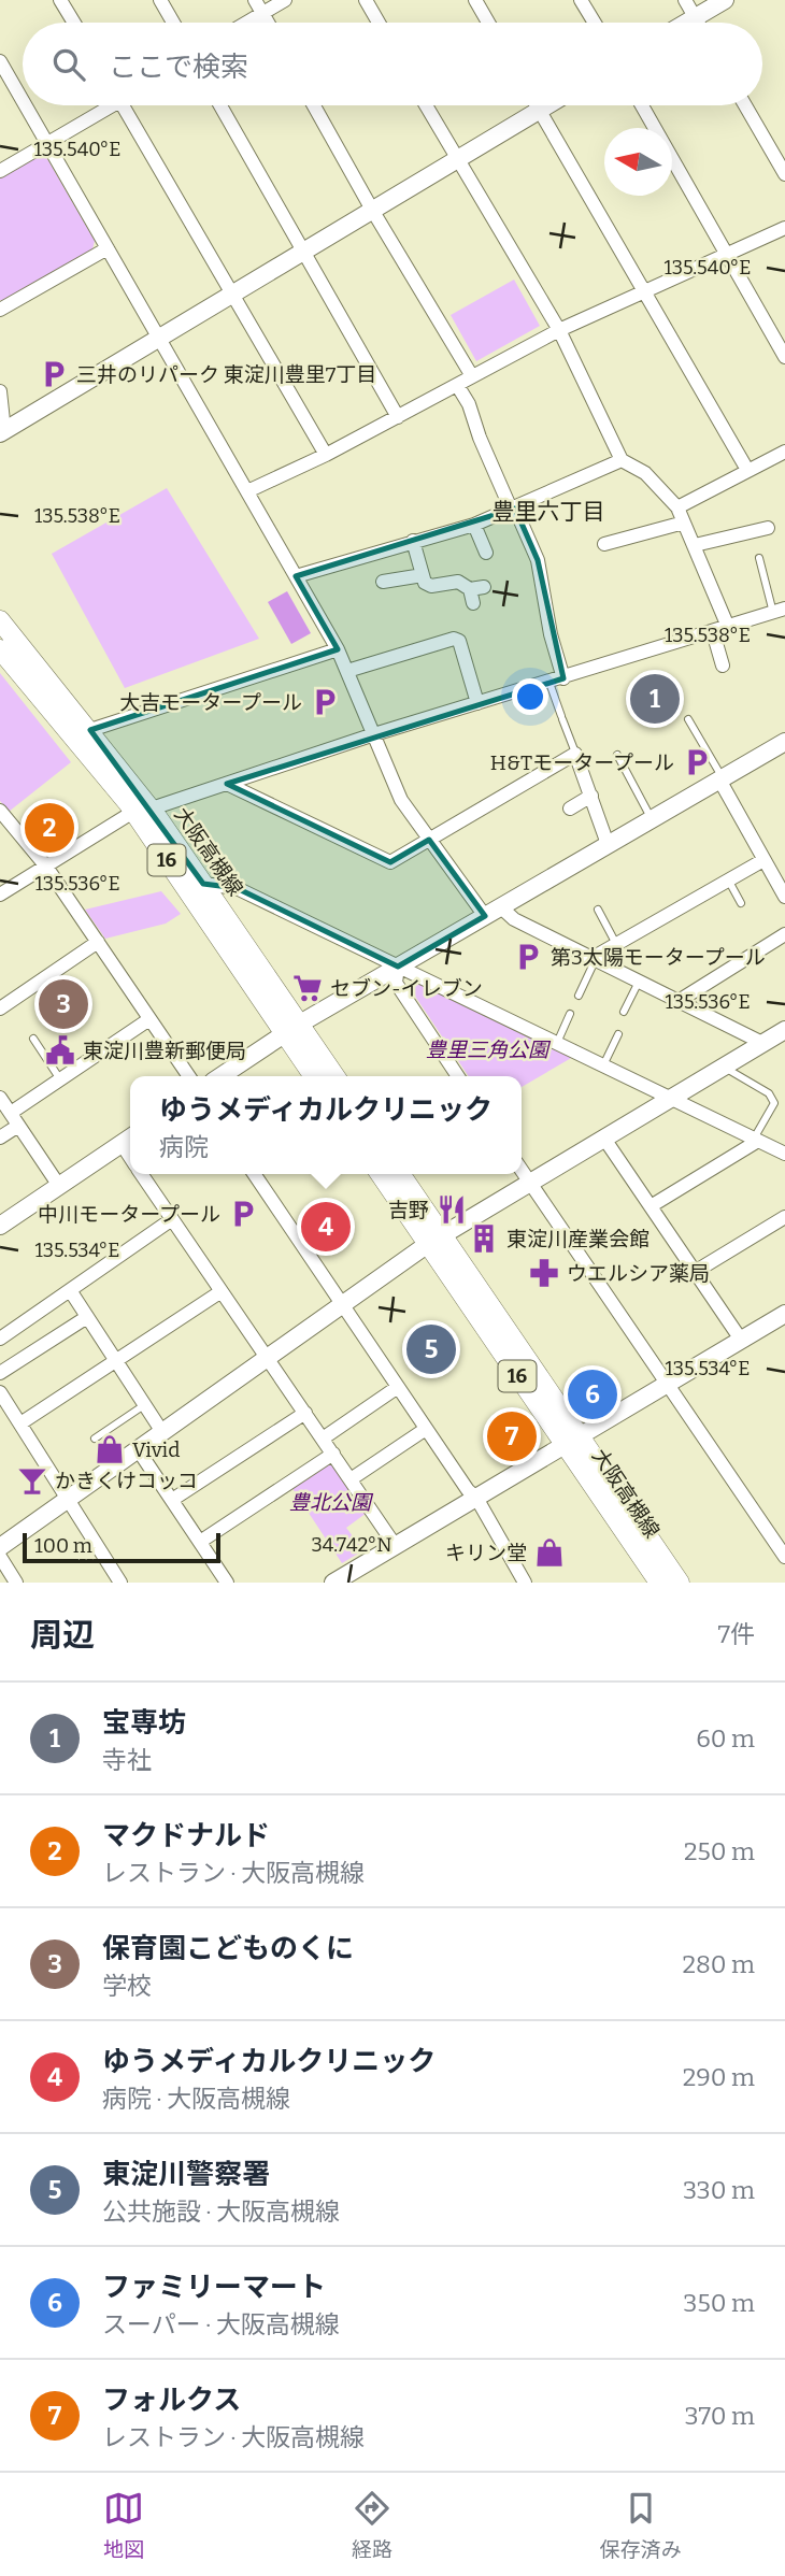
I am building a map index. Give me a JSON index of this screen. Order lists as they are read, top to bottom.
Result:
{
  "streets": {
    "main road": ["大阪高槻線", "16"]
  },
  "districts": ["豊里六丁目"],
  "parks": ["豊里三角公園", "豊北公園"],
  "places": {
    "parking": [
      "三井のリパーク 東淀川豊里7丁目",
      "大吉モータープール",
      "H&Tモータープール",
      "第3太陽モータープール",
      "中川モータープール"
    ],
    "supermarket": ["セブン-イレブン"],
    "public building": ["東淀川豊新郵便局"],
    "restaurant": ["吉野"],
    "building": ["東淀川産業会館"],
    "pharmacy": ["ウエルシア薬局"],
    "shop": ["Vivid", "キリン堂"],
    "bar": ["かきくけコッコ"]
  },
  "scale_bar": "100 m",
  "north": "left",
  "page": {
    "search": "ここで検索",
    "pins": [
      "1",
      "2",
      "3",
      "4",
      "5",
      "6",
      "7"
    ],
    "popup": ["ゆうメディカルクリニック", "病院"],
    "scale": "100 m",
    "heading": ["周辺", "7件"],
    "list": [
      {
        "mark": "1",
        "name": "宝専坊",
        "note": "寺社",
        "value": "60 m"
      },
      {
        "mark": "2",
        "name": "マクドナルド",
        "note": "レストラン · 大阪高槻線",
        "value": "250 m"
      },
      {
        "mark": "3",
        "name": "保育園こどものくに",
        "note": "学校",
        "value": "280 m"
      },
      {
        "mark": "4",
        "name": "ゆうメディカルクリニック",
        "note": "病院 · 大阪高槻線",
        "value": "290 m"
      },
      {
        "mark": "5",
        "name": "東淀川警察署",
        "note": "公共施設 · 大阪高槻線",
        "value": "330 m"
      },
      {
        "mark": "6",
        "name": "ファミリーマート",
        "note": "スーパー · 大阪高槻線",
        "value": "350 m"
      },
      {
        "mark": "7",
        "name": "フォルクス",
        "note": "レストラン · 大阪高槻線",
        "value": "370 m"
      }
    ],
    "nav": ["地図", "経路", "保存済み"]
  },
  "coordinates": [
    "135.540°E",
    "135.538°E",
    "135.536°E",
    "135.534°E",
    "34.742°N"
  ]
}
